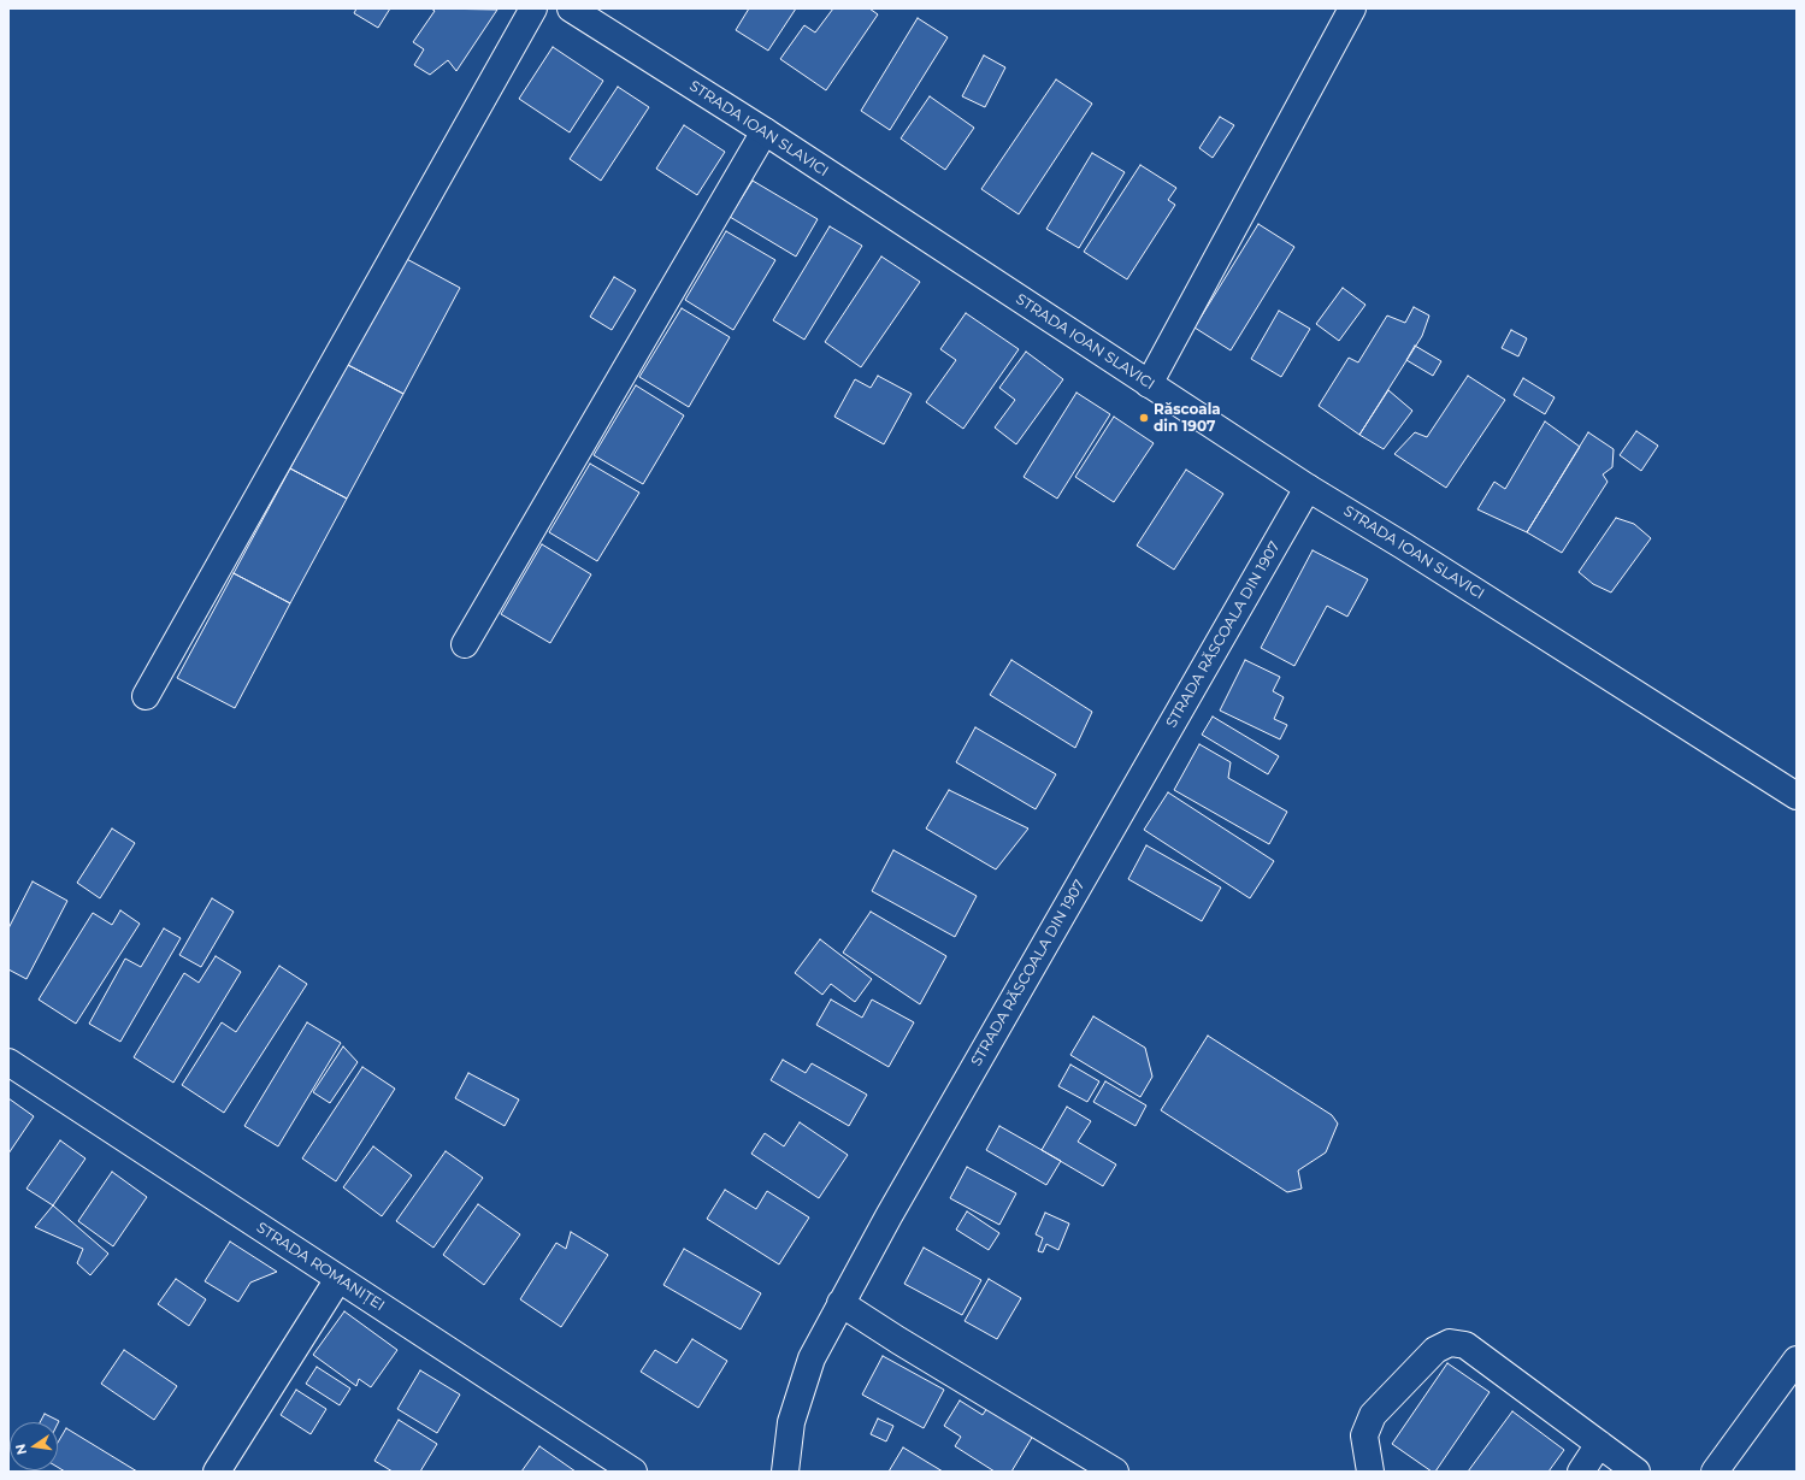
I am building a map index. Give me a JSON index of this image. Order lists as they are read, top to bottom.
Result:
{
  "streets": {
    "street": ["STRADA IOAN SLAVICI", "STRADA RĂSCOALA DIN 1907", "STRADA ROMANIȚEI"]
  },
  "crossings": [
    ["STRADA IOAN SLAVICI", "STRADA RĂSCOALA DIN 1907"]
  ],
  "places": ["Răscoala din 1907"],
  "north": "left"
}
